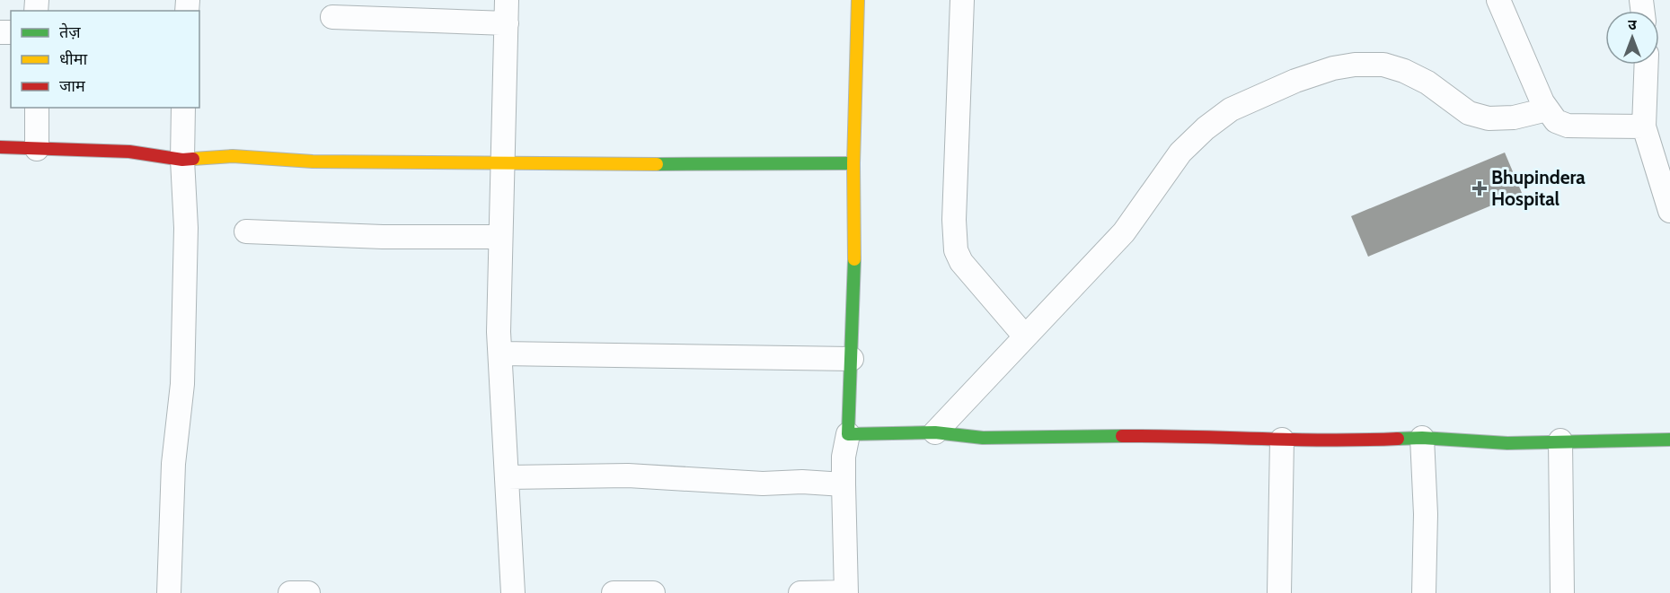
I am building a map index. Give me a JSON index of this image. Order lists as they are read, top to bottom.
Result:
{
  "places": {
    "health": ["Bhupindera Hospital"]
  },
  "legend": ["तेज़", "धीमा", "जाम"],
  "north": "top"
}
